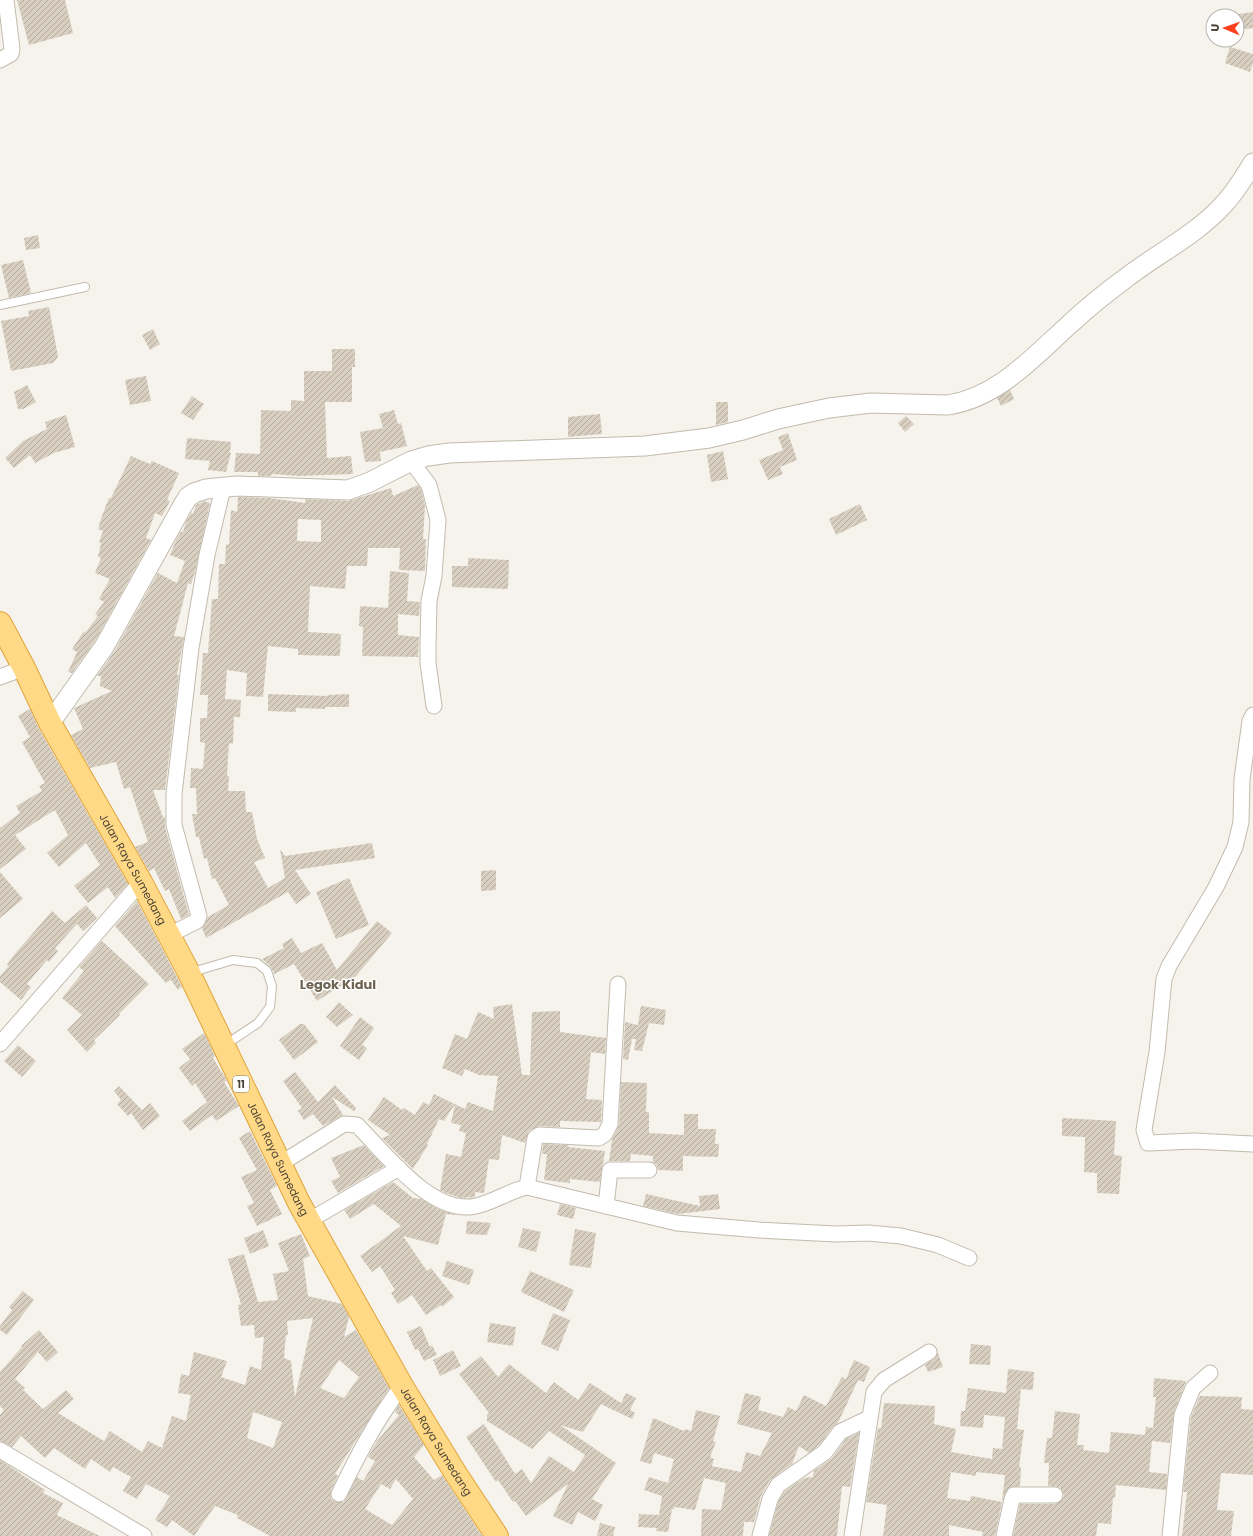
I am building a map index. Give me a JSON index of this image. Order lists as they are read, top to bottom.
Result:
{
  "streets": {
    "highway": ["Jalan Raya Sumedang", "11"]
  },
  "districts": ["Legok Kidul"],
  "north": "left"
}
